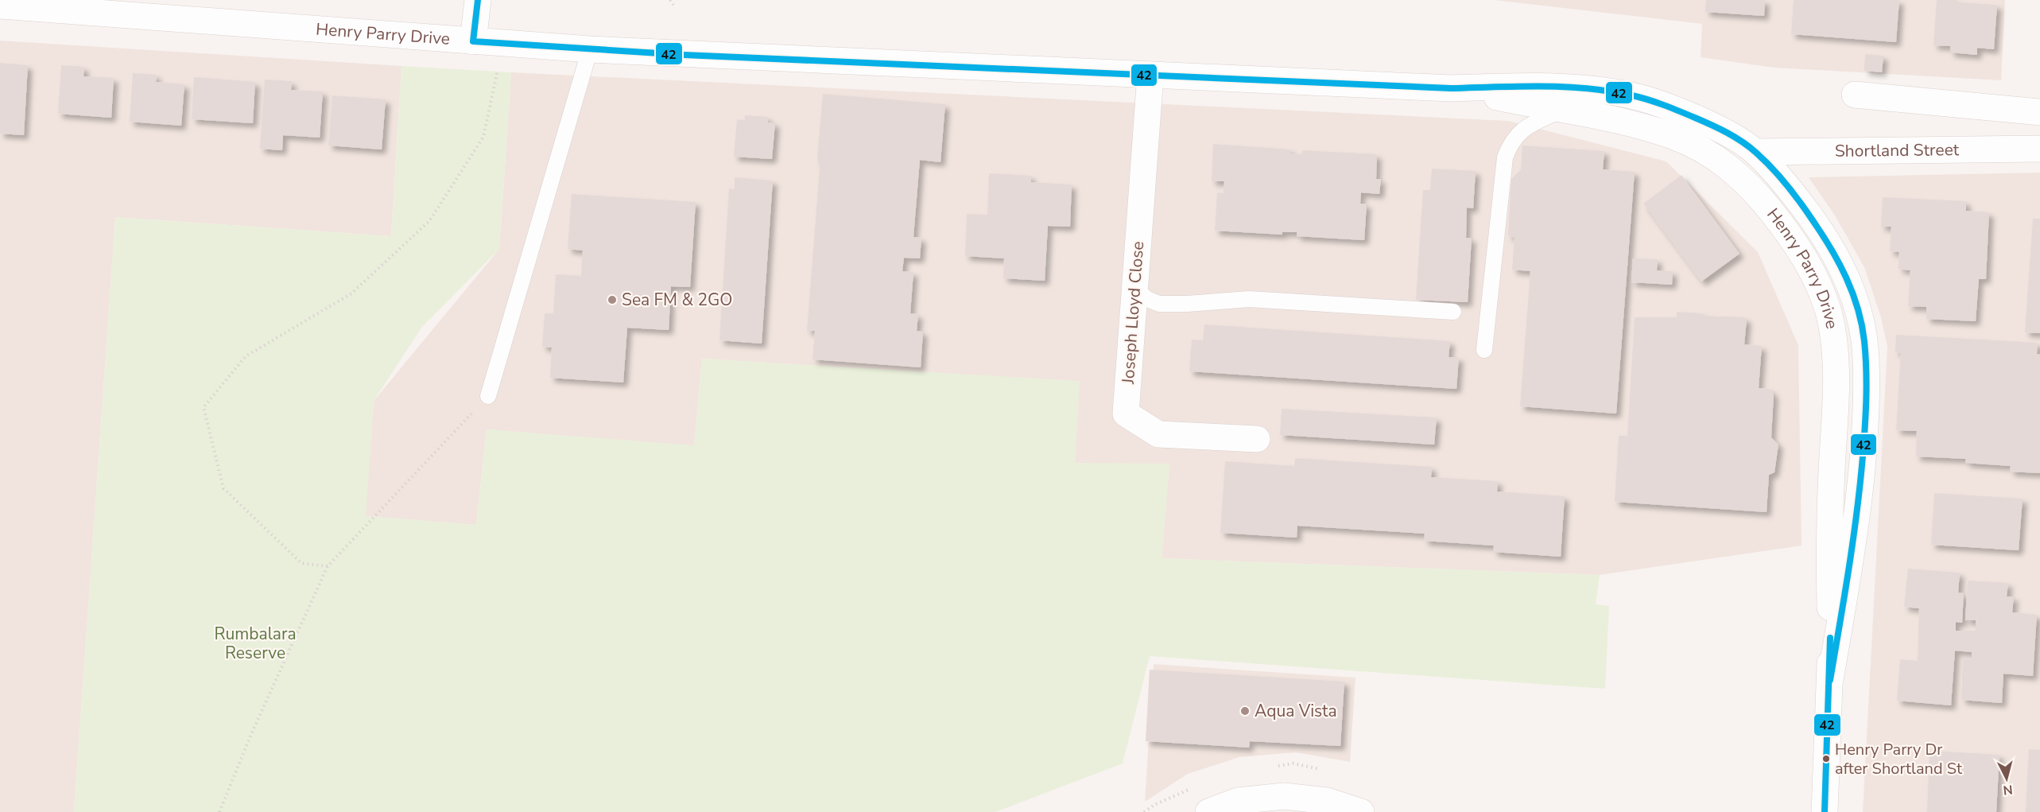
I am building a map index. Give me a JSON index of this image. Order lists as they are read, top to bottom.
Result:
{
  "streets": {
    "main road": ["Henry Parry Drive", "Shortland Street", "Joseph Lloyd Close"]
  },
  "crossings": [
    ["Henry Parry Drive", "Shortland Street"],
    ["Henry Parry Drive", "Joseph Lloyd Close"]
  ],
  "parks": ["Rumbalara Reserve"],
  "places": ["Sea FM & 2GO", "Aqua Vista", "Henry Parry Dr after Shortland St"],
  "lines": ["transit line 42"],
  "north": "bottom"
}
